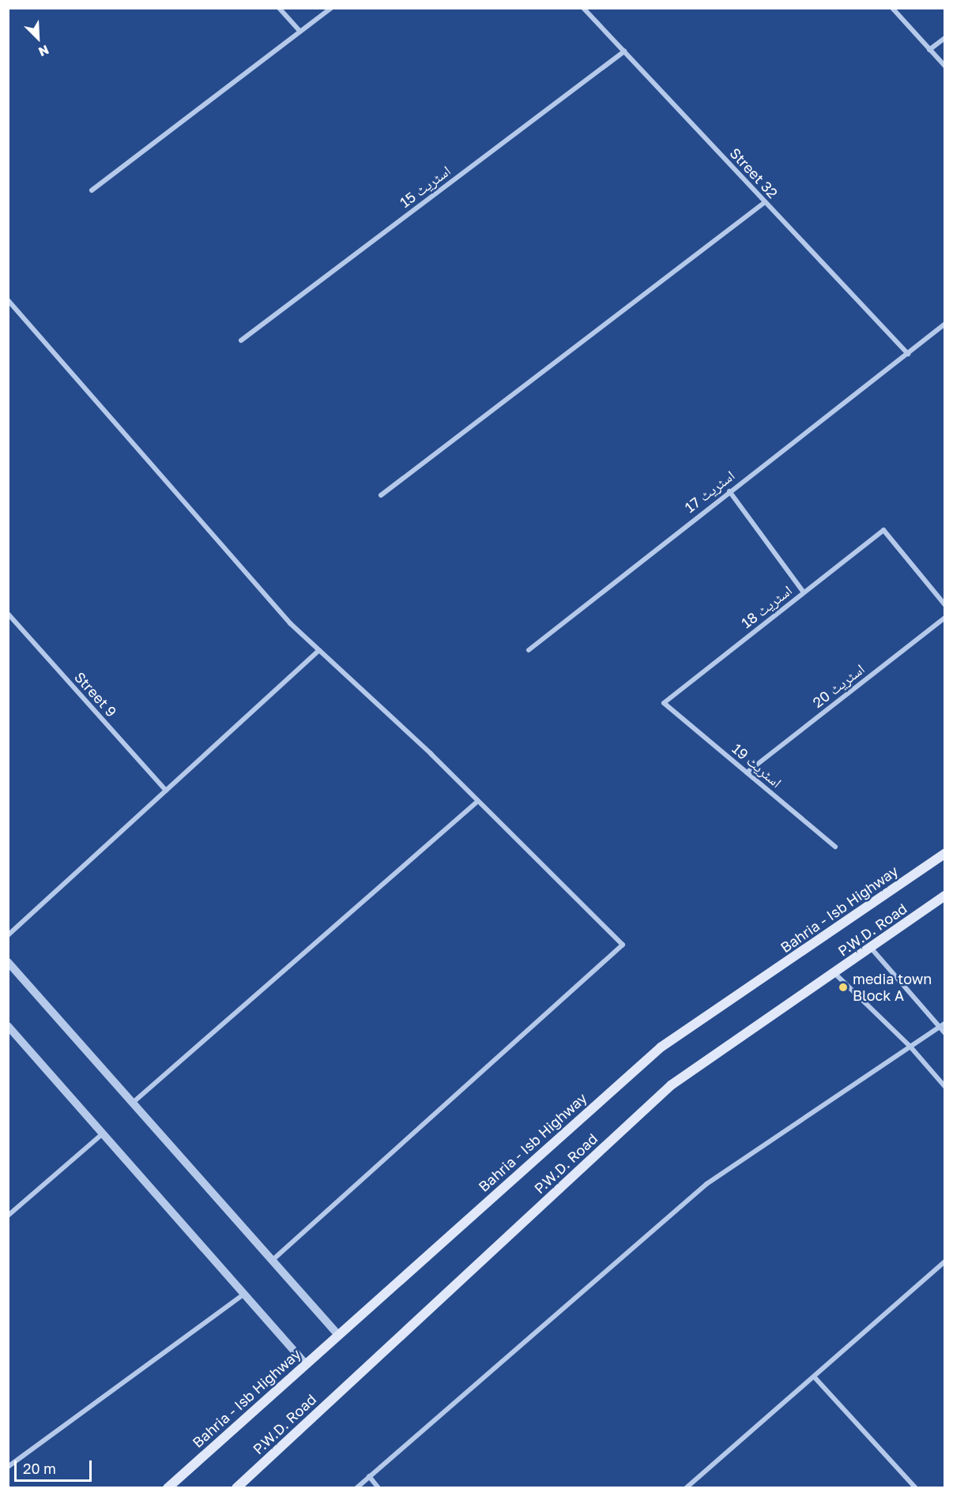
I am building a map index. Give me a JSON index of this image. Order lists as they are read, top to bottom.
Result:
{
  "streets": {
    "main road": ["Bahria - Isb Highway", "P.W.D. Road"],
    "street": [
      "Street 32",
      "اسٹریٹ 15",
      "اسٹریٹ 17",
      "اسٹریٹ 18",
      "اسٹریٹ 20",
      "Street 9",
      "اسٹریٹ 19"
    ]
  },
  "crossings": [
    ["Street 32", "اسٹریٹ 15"],
    ["Street 32", "اسٹریٹ 17"],
    ["اسٹریٹ 18", "اسٹریٹ 19"],
    ["اسٹریٹ 20", "اسٹریٹ 19"]
  ],
  "places": ["media town Block A"],
  "scale_bar": "20 m",
  "north": "bottom right"
}
